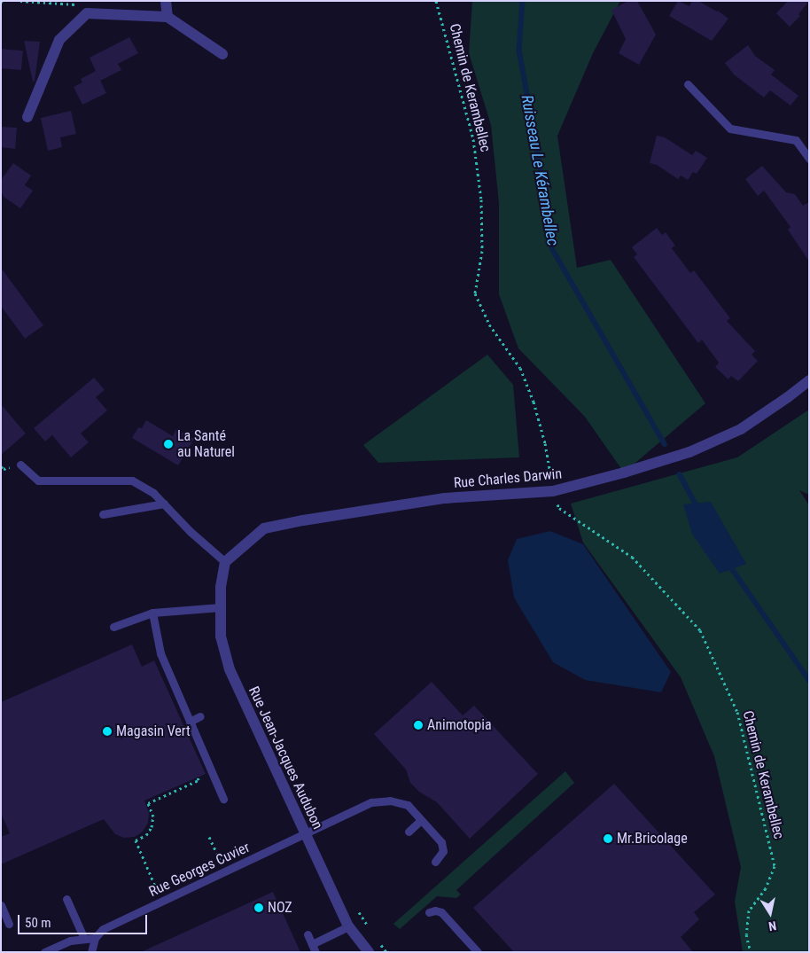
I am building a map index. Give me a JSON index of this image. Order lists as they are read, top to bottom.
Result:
{
  "streets": {
    "street": ["Rue Charles Darwin", "Rue Jean-Jacques Audubon"],
    "lane": ["Rue Georges Cuvier"],
    "path": ["Chemin de Kerambellec"]
  },
  "crossings": [
    ["Chemin de Kerambellec", "Rue Charles Darwin"],
    ["Rue Charles Darwin", "Rue Jean-Jacques Audubon"],
    ["Rue Jean-Jacques Audubon", "Rue Georges Cuvier"]
  ],
  "water": ["Ruisseau Le Kérambellec"],
  "places": [
    "La Santé au Naturel",
    "Animotopia",
    "Magasin Vert",
    "Mr.Bricolage",
    "NOZ"
  ],
  "scale_bar": "50 m",
  "north": "bottom"
}
